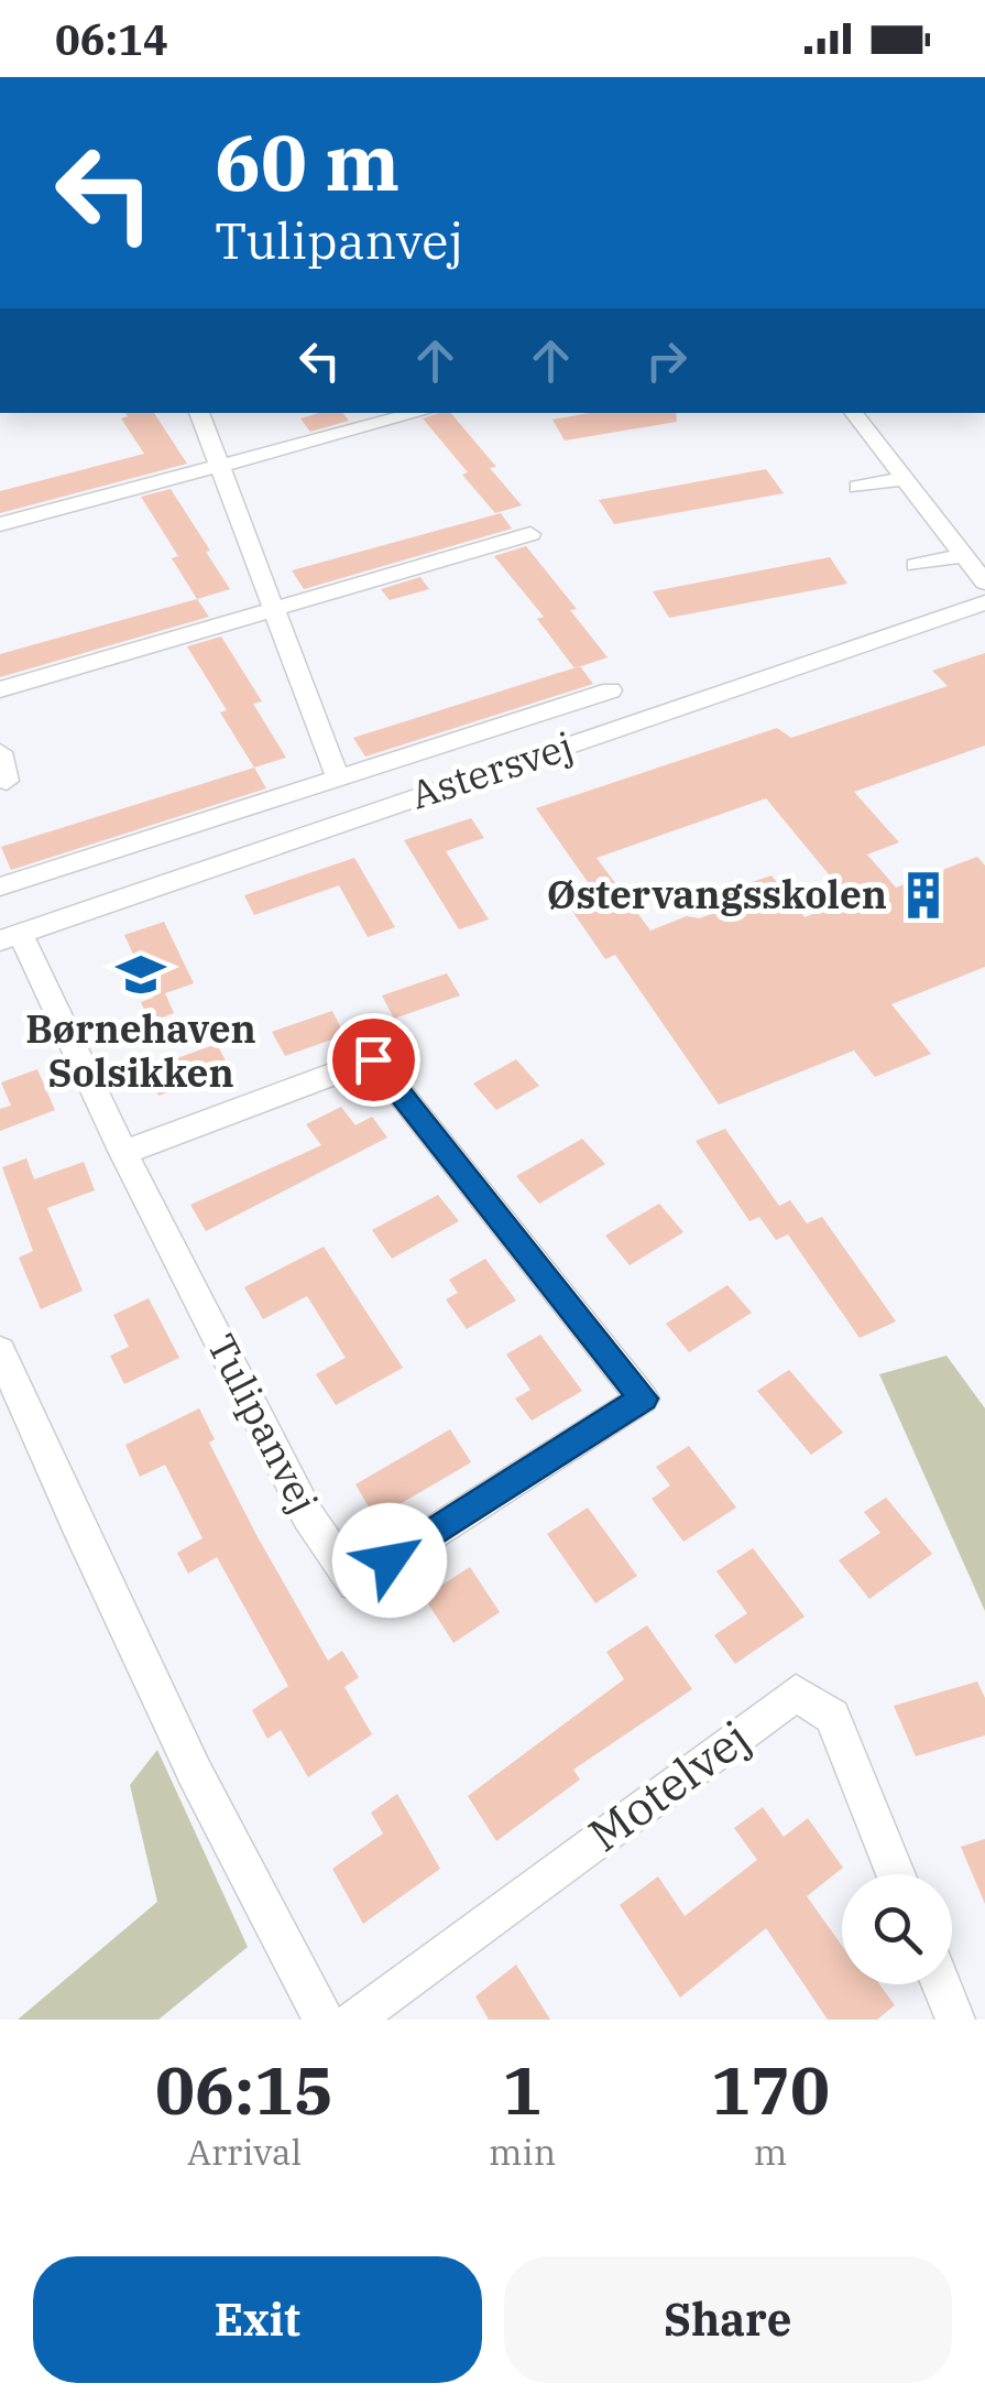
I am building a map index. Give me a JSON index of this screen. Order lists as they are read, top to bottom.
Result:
{
  "streets": {
    "street": ["Astersvej", "Tulipanvej", "Motelvej"]
  },
  "crossings": [
    ["Astersvej", "Tulipanvej"]
  ],
  "places": {
    "building": ["Østervangsskolen"],
    "school or university": ["Børnehaven Solsikken"]
  },
  "page": {
    "status": "06:14",
    "turn": ["60 m", "Tulipanvej"],
    "eta": [
      "06:15",
      "Arrival",
      "1",
      "min",
      "170",
      "m"
    ],
    "buttons": ["Exit", "Share"]
  }
}
